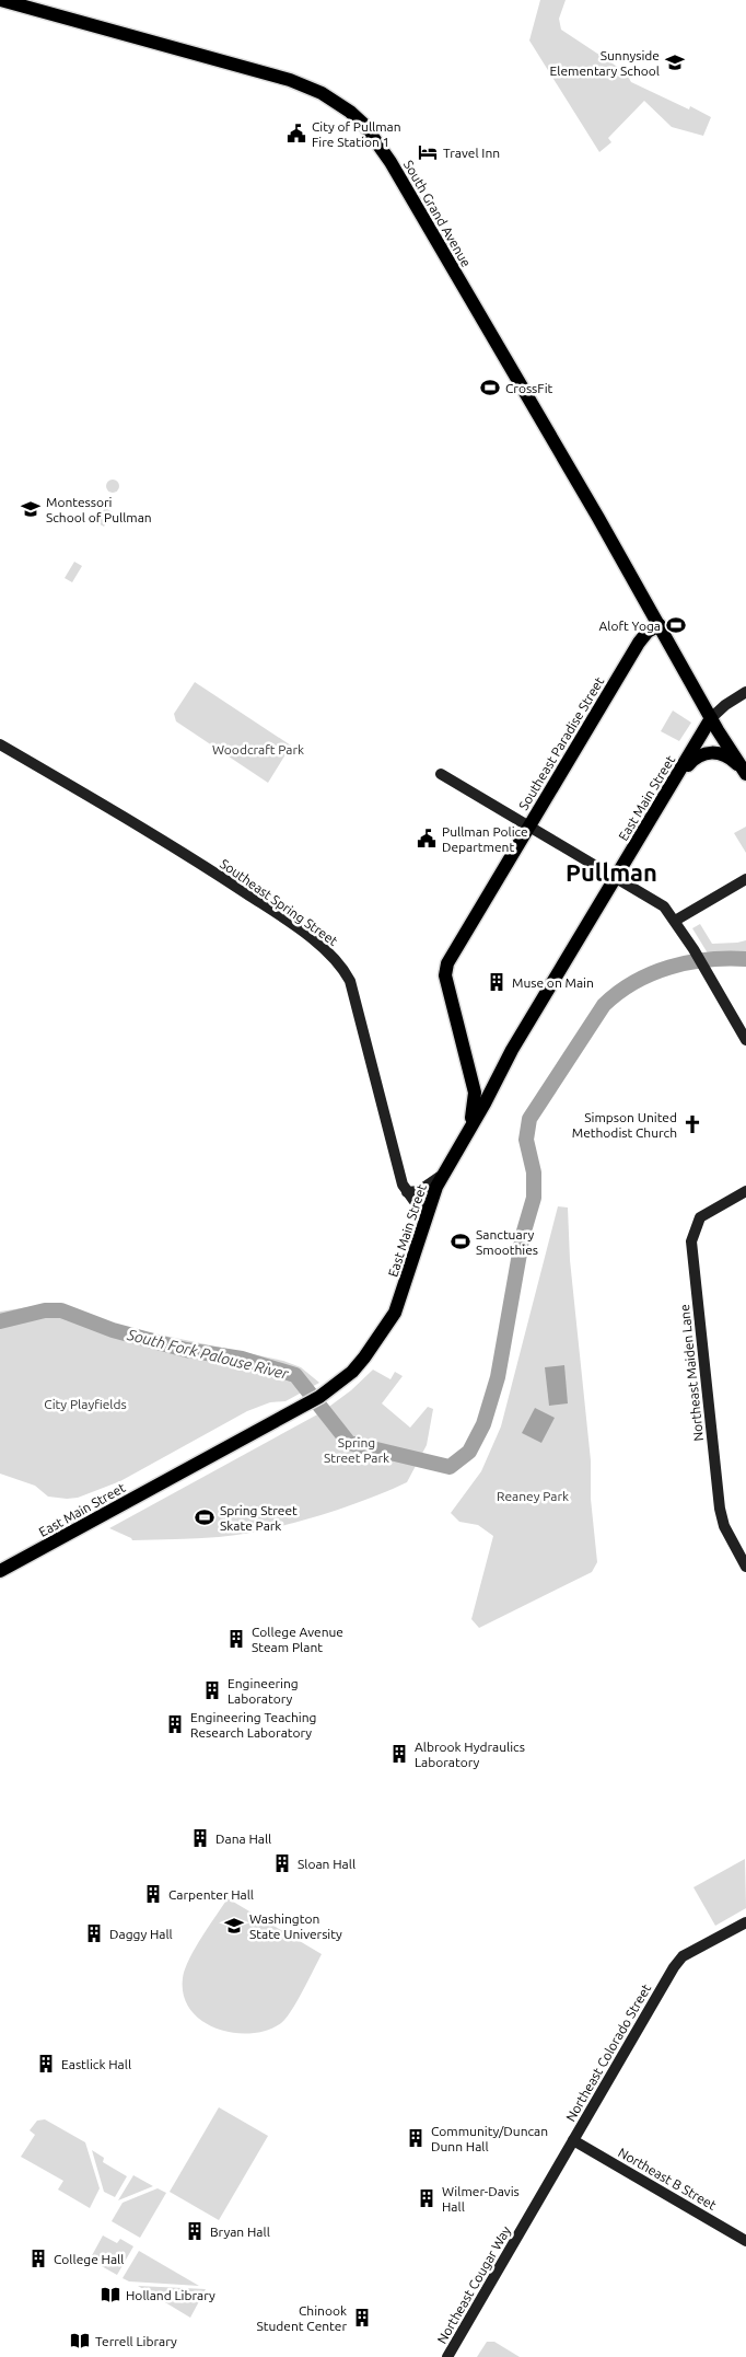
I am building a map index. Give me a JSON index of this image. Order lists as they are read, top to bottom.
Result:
{
  "streets": {
    "main road": ["South Grand Avenue", "Southeast Paradise Street", "East Main Street"],
    "street": [
      "Southeast Spring Street",
      "Northeast Maiden Lane",
      "Northeast Colorado Street",
      "Northeast B Street",
      "Northeast Cougar Way"
    ]
  },
  "crossings": [
    ["South Grand Avenue", "Southeast Paradise Street"],
    ["South Grand Avenue", "East Main Street"],
    ["Southeast Paradise Street", "East Main Street"],
    ["Northeast Colorado Street", "Northeast B Street"],
    ["Northeast Colorado Street", "Northeast Cougar Way"]
  ],
  "districts": ["Pullman"],
  "water": ["South Fork Palouse River"],
  "parks": [
    "Woodcraft Park",
    "City Playfields",
    "Spring Street Park",
    "Reaney Park"
  ],
  "places": {
    "school or university": ["Sunnyside Elementary School", "Montessori School of Pullman", "Washington State University"],
    "public building": ["City of Pullman Fire Station 1", "Pullman Police Department"],
    "hotel": ["Travel Inn"],
    "sports": [
      "CrossFit",
      "Aloft Yoga",
      "Sanctuary Smoothies",
      "Spring Street Skate Park"
    ],
    "building": [
      "Muse on Main",
      "College Avenue Steam Plant",
      "Engineering Laboratory",
      "Engineering Teaching Research Laboratory",
      "Albrook Hydraulics Laboratory",
      "Dana Hall",
      "Sloan Hall",
      "Carpenter Hall",
      "Daggy Hall",
      "Eastlick Hall",
      "Community/Duncan Dunn Hall",
      "Wilmer-Davis Hall",
      "Bryan Hall",
      "College Hall",
      "Chinook Student Center"
    ],
    "church": ["Simpson United Methodist Church"],
    "library": ["Holland Library", "Terrell Library"]
  }
}
